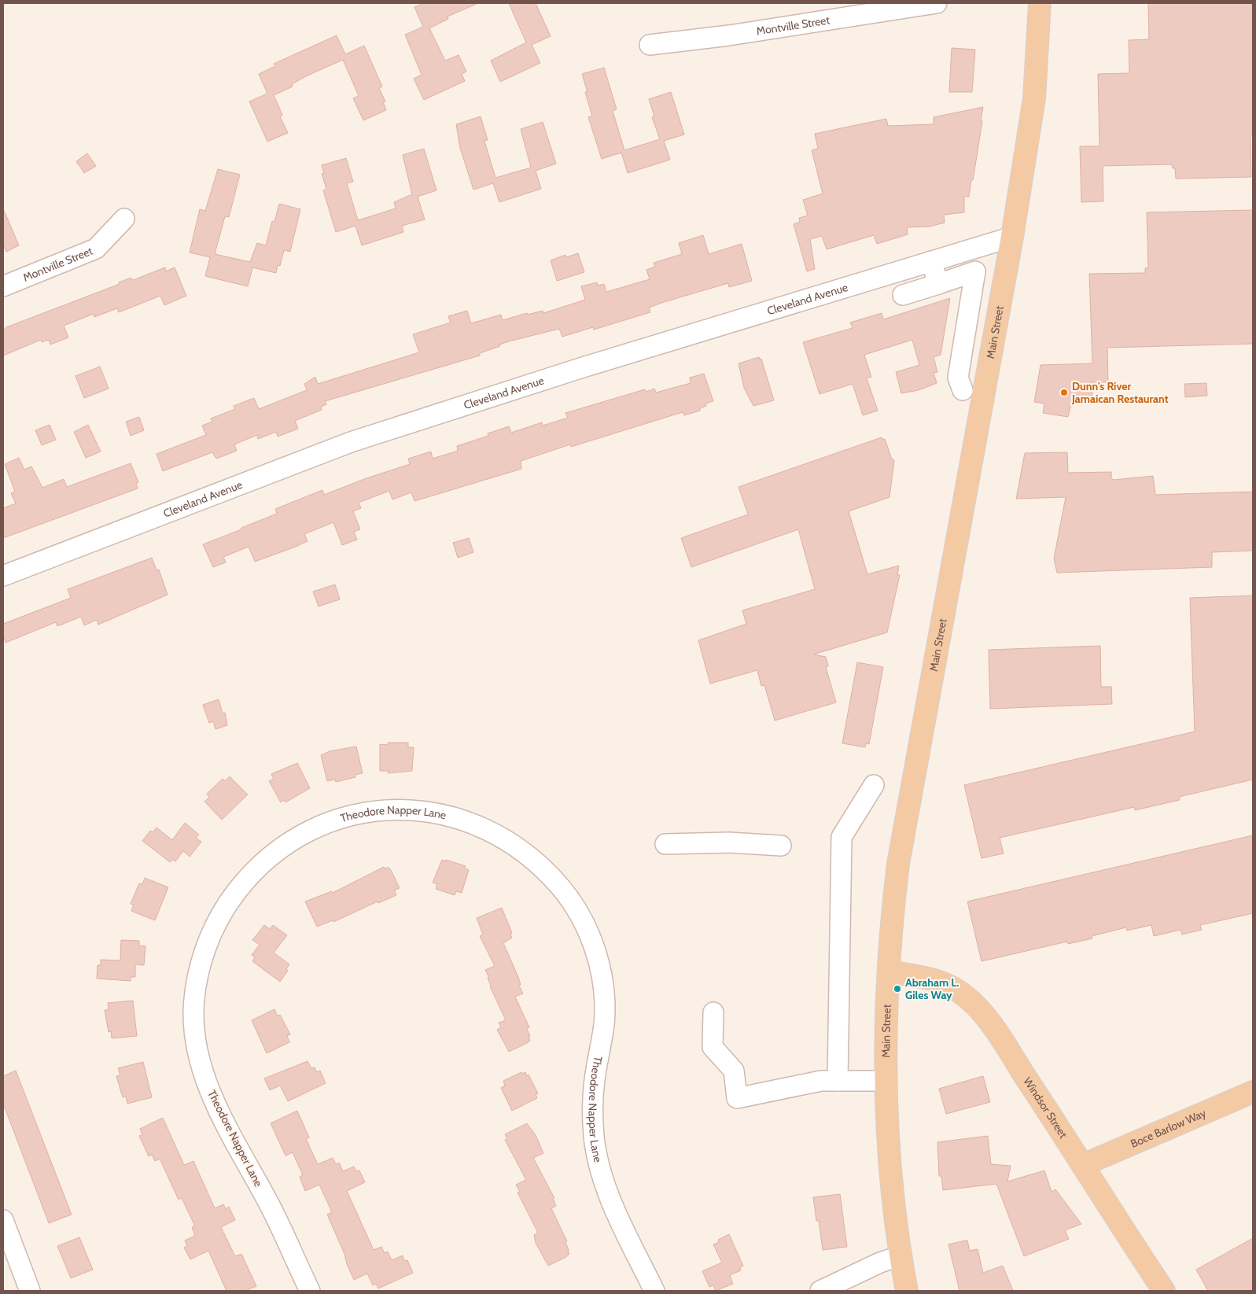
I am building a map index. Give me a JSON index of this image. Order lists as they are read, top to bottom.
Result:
{
  "streets": {
    "main road": ["Main Street", "Windsor Street", "Boce Barlow Way"],
    "street": ["Montville Street", "Cleveland Avenue", "Theodore Napper Lane"]
  },
  "crossings": [
    ["Cleveland Avenue", "Main Street"],
    ["Main Street", "Windsor Street"],
    ["Windsor Street", "Boce Barlow Way"]
  ],
  "places": ["Dunn's River Jamaican Restaurant", "Abraham L. Giles Way"]
}
